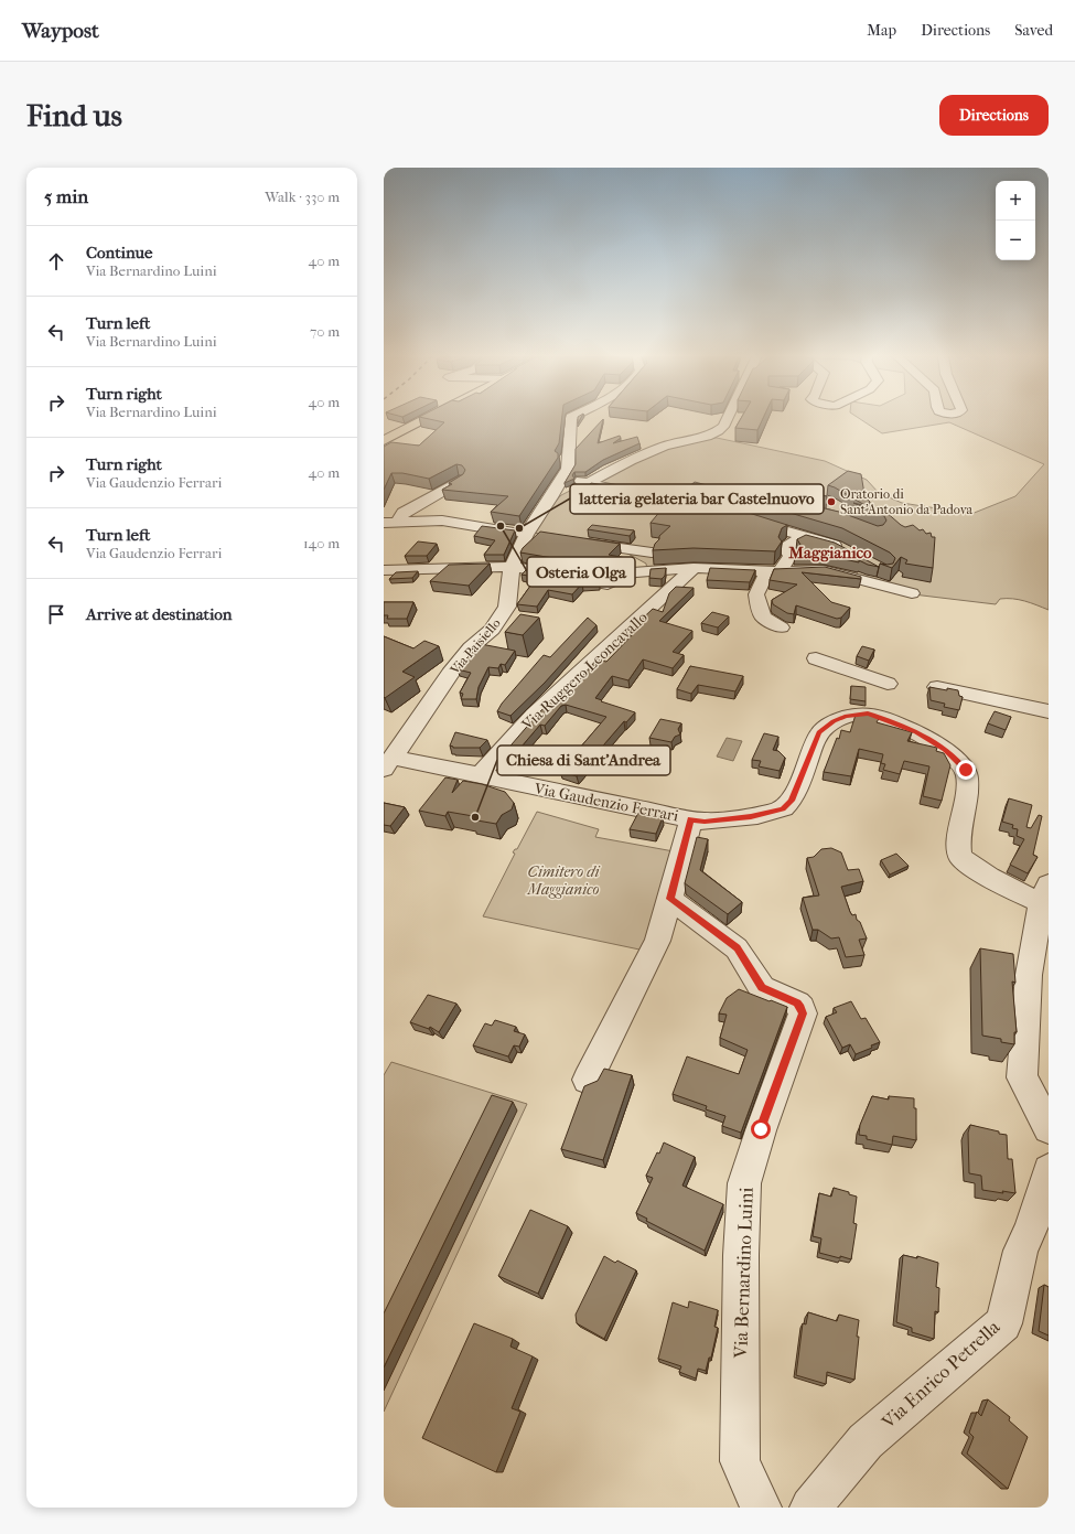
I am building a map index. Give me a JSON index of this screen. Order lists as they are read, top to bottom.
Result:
{
  "streets": {
    "street": [
      "Via Paisiello",
      "Via Ruggero Leoncavallo",
      "Via Gaudenzio Ferrari",
      "Via Bernardino Luini",
      "Via Enrico Petrella"
    ]
  },
  "crossings": [
    ["Via Paisiello", "Via Gaudenzio Ferrari"],
    ["Via Ruggero Leoncavallo", "Via Gaudenzio Ferrari"]
  ],
  "districts": ["Maggianico"],
  "parks": ["Cimitero di Maggianico"],
  "places": [
    "Oratorio di Sant'Antonio da Padova",
    "Osteria Olga",
    "latteria gelateria bar Castelnuovo",
    "Chiesa di Sant'Andrea"
  ],
  "page": {
    "header": "Waypost",
    "nav": ["Map", "Directions", "Saved"],
    "buttons": "Directions",
    "title": "Find us",
    "heading": ["5 min", "Walk · 330 m"],
    "map_buttons": ["+", "−"],
    "list": [
      ["Continue", "Via Bernardino Luini", "40 m"],
      ["Turn left", "Via Bernardino Luini", "70 m"],
      ["Turn right", "Via Bernardino Luini", "40 m"],
      ["Turn right", "Via Gaudenzio Ferrari", "40 m"],
      ["Turn left", "Via Gaudenzio Ferrari", "140 m"],
      "Arrive at destination"
    ]
  }
}
